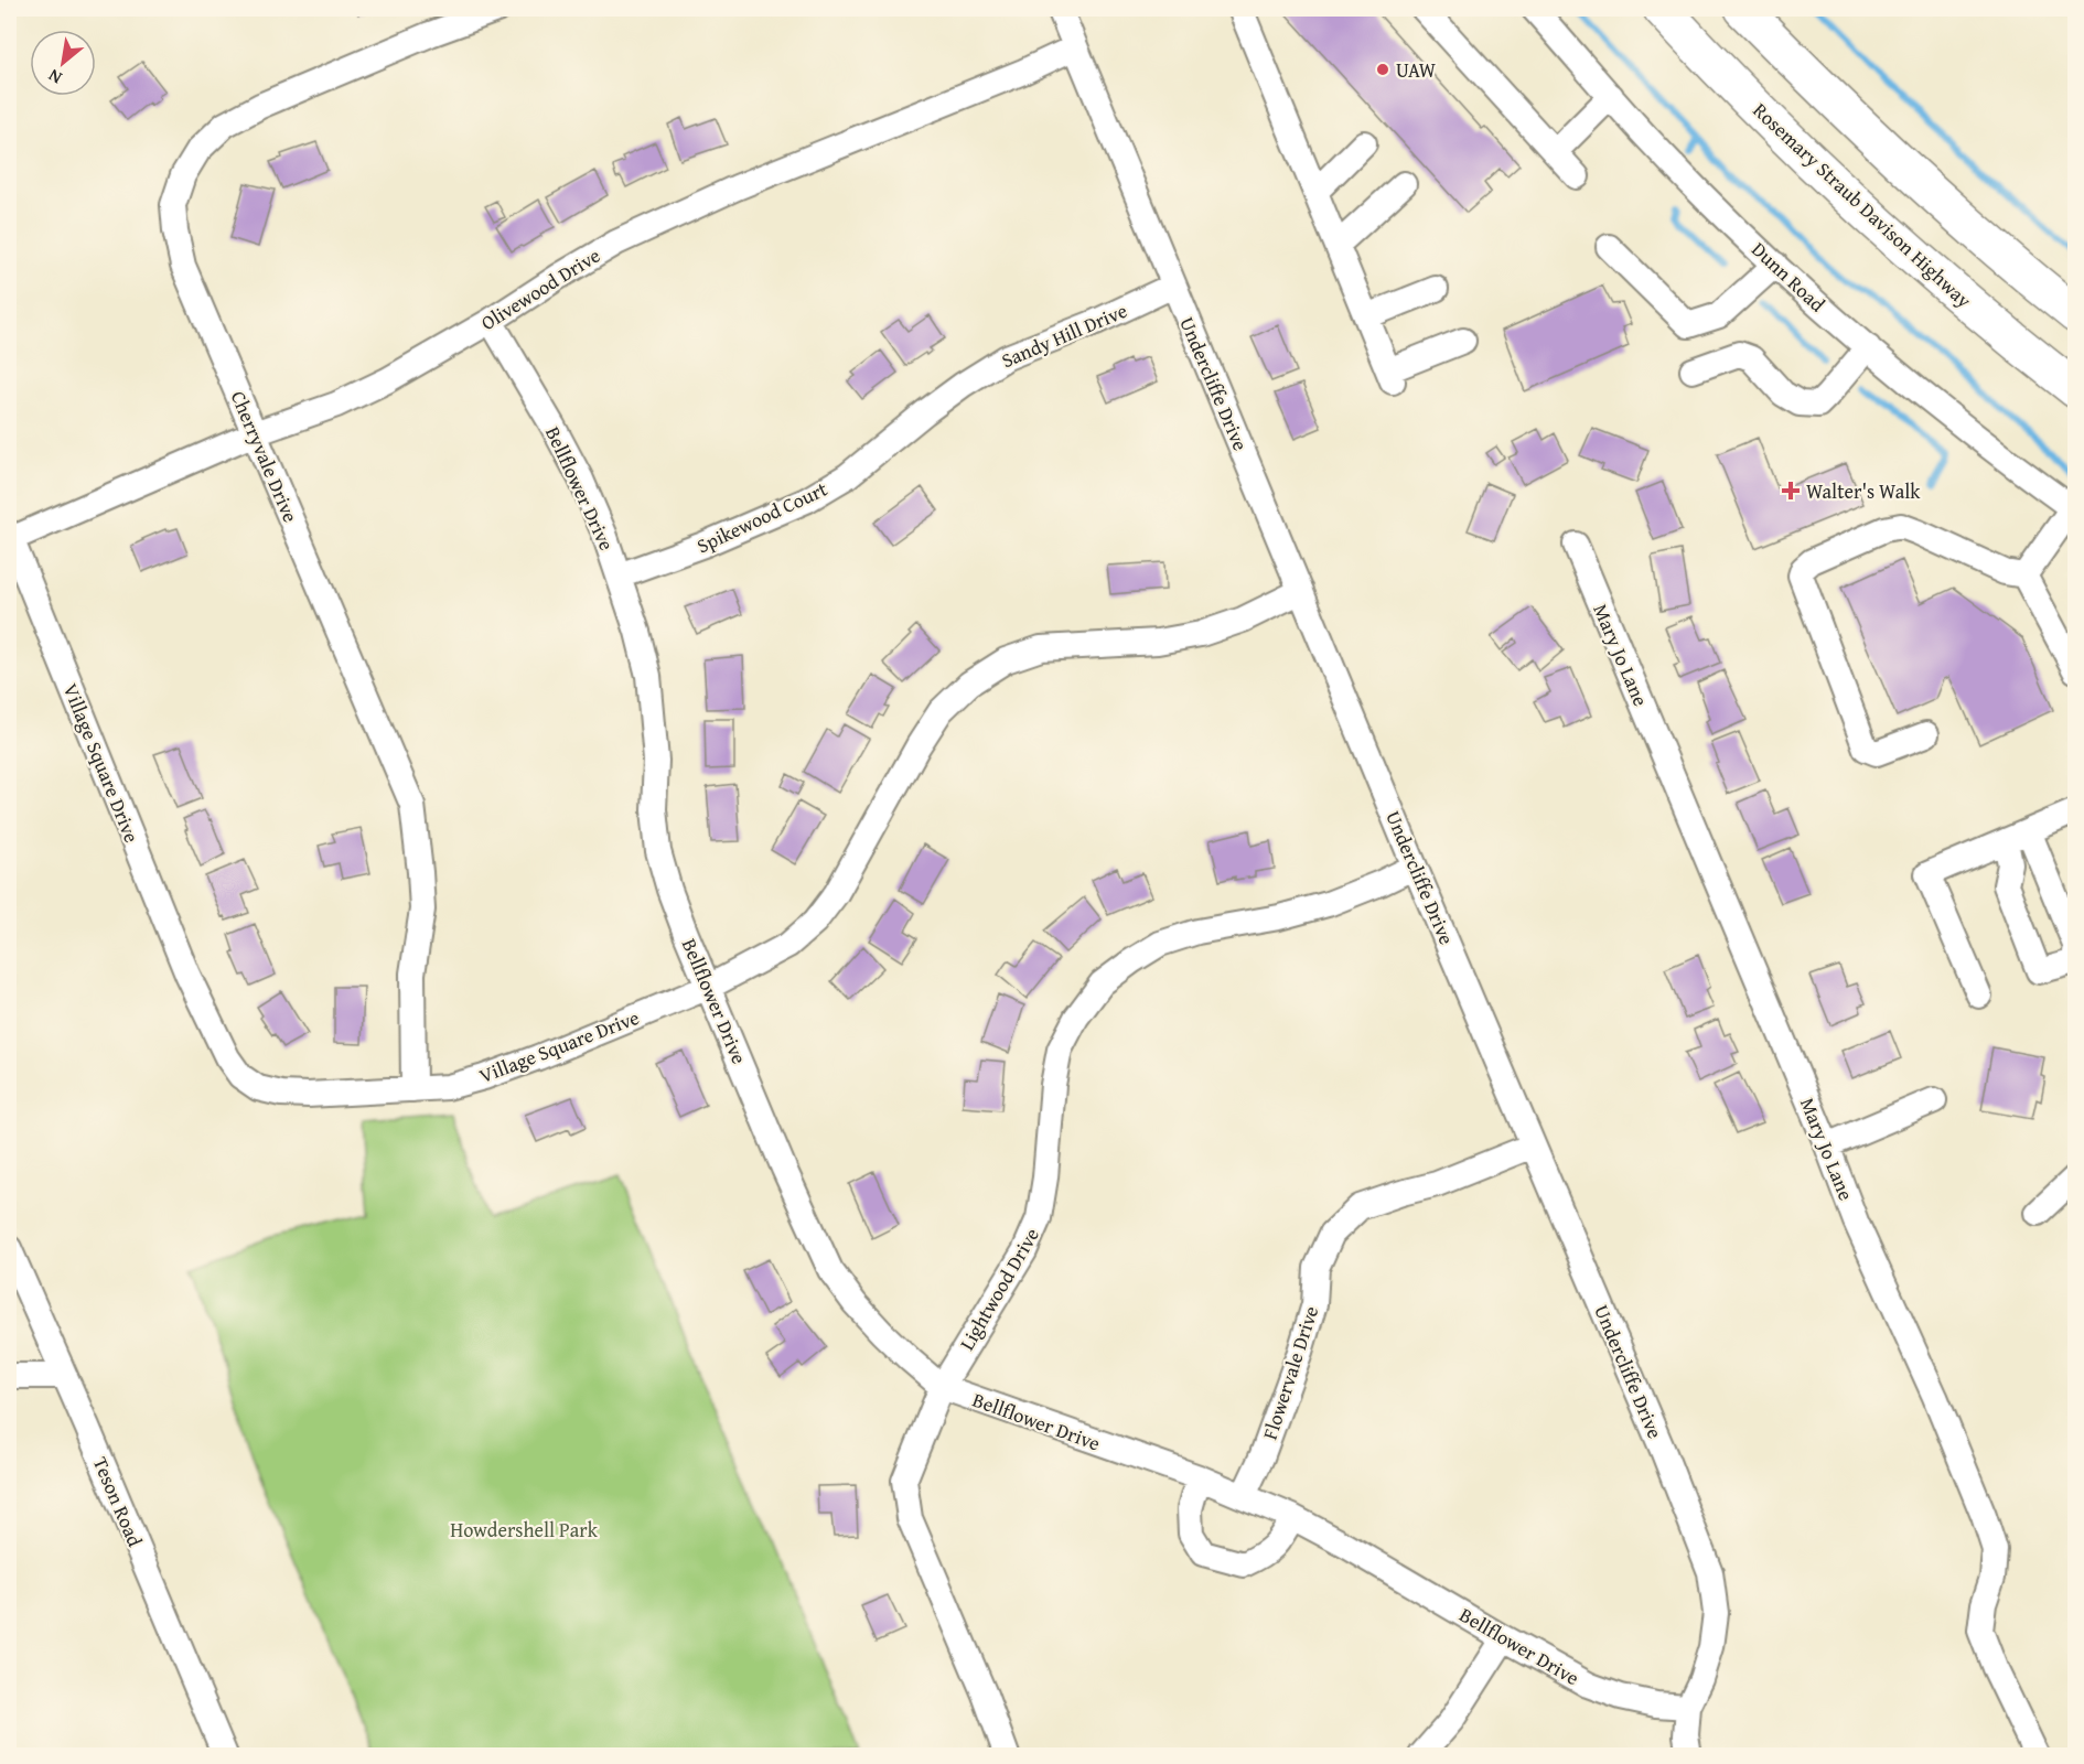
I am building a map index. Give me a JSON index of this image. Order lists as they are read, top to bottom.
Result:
{
  "streets": {
    "highway": ["Rosemary Straub Davison Highway"],
    "street": [
      "Dunn Road",
      "Olivewood Drive",
      "Sandy Hill Drive",
      "Undercliffe Drive",
      "Cherryvale Drive",
      "Bellflower Drive",
      "Spikewood Court",
      "Mary Jo Lane",
      "Village Square Drive",
      "Lightwood Drive",
      "Flowervale Drive",
      "Teson Road"
    ]
  },
  "crossings": [
    ["Olivewood Drive", "Undercliffe Drive"],
    ["Olivewood Drive", "Cherryvale Drive"],
    ["Olivewood Drive", "Bellflower Drive"],
    ["Olivewood Drive", "Village Square Drive"],
    ["Sandy Hill Drive", "Undercliffe Drive"],
    ["Sandy Hill Drive", "Spikewood Court"],
    ["Undercliffe Drive", "Bellflower Drive"],
    ["Undercliffe Drive", "Village Square Drive"],
    ["Undercliffe Drive", "Lightwood Drive"],
    ["Undercliffe Drive", "Flowervale Drive"],
    ["Cherryvale Drive", "Village Square Drive"],
    ["Bellflower Drive", "Spikewood Court"],
    ["Bellflower Drive", "Village Square Drive"],
    ["Bellflower Drive", "Lightwood Drive"],
    ["Bellflower Drive", "Flowervale Drive"]
  ],
  "parks": ["Howdershell Park"],
  "places": {
    "other": ["UAW"],
    "health": ["Walter's Walk"]
  },
  "north": "bottom left"
}
